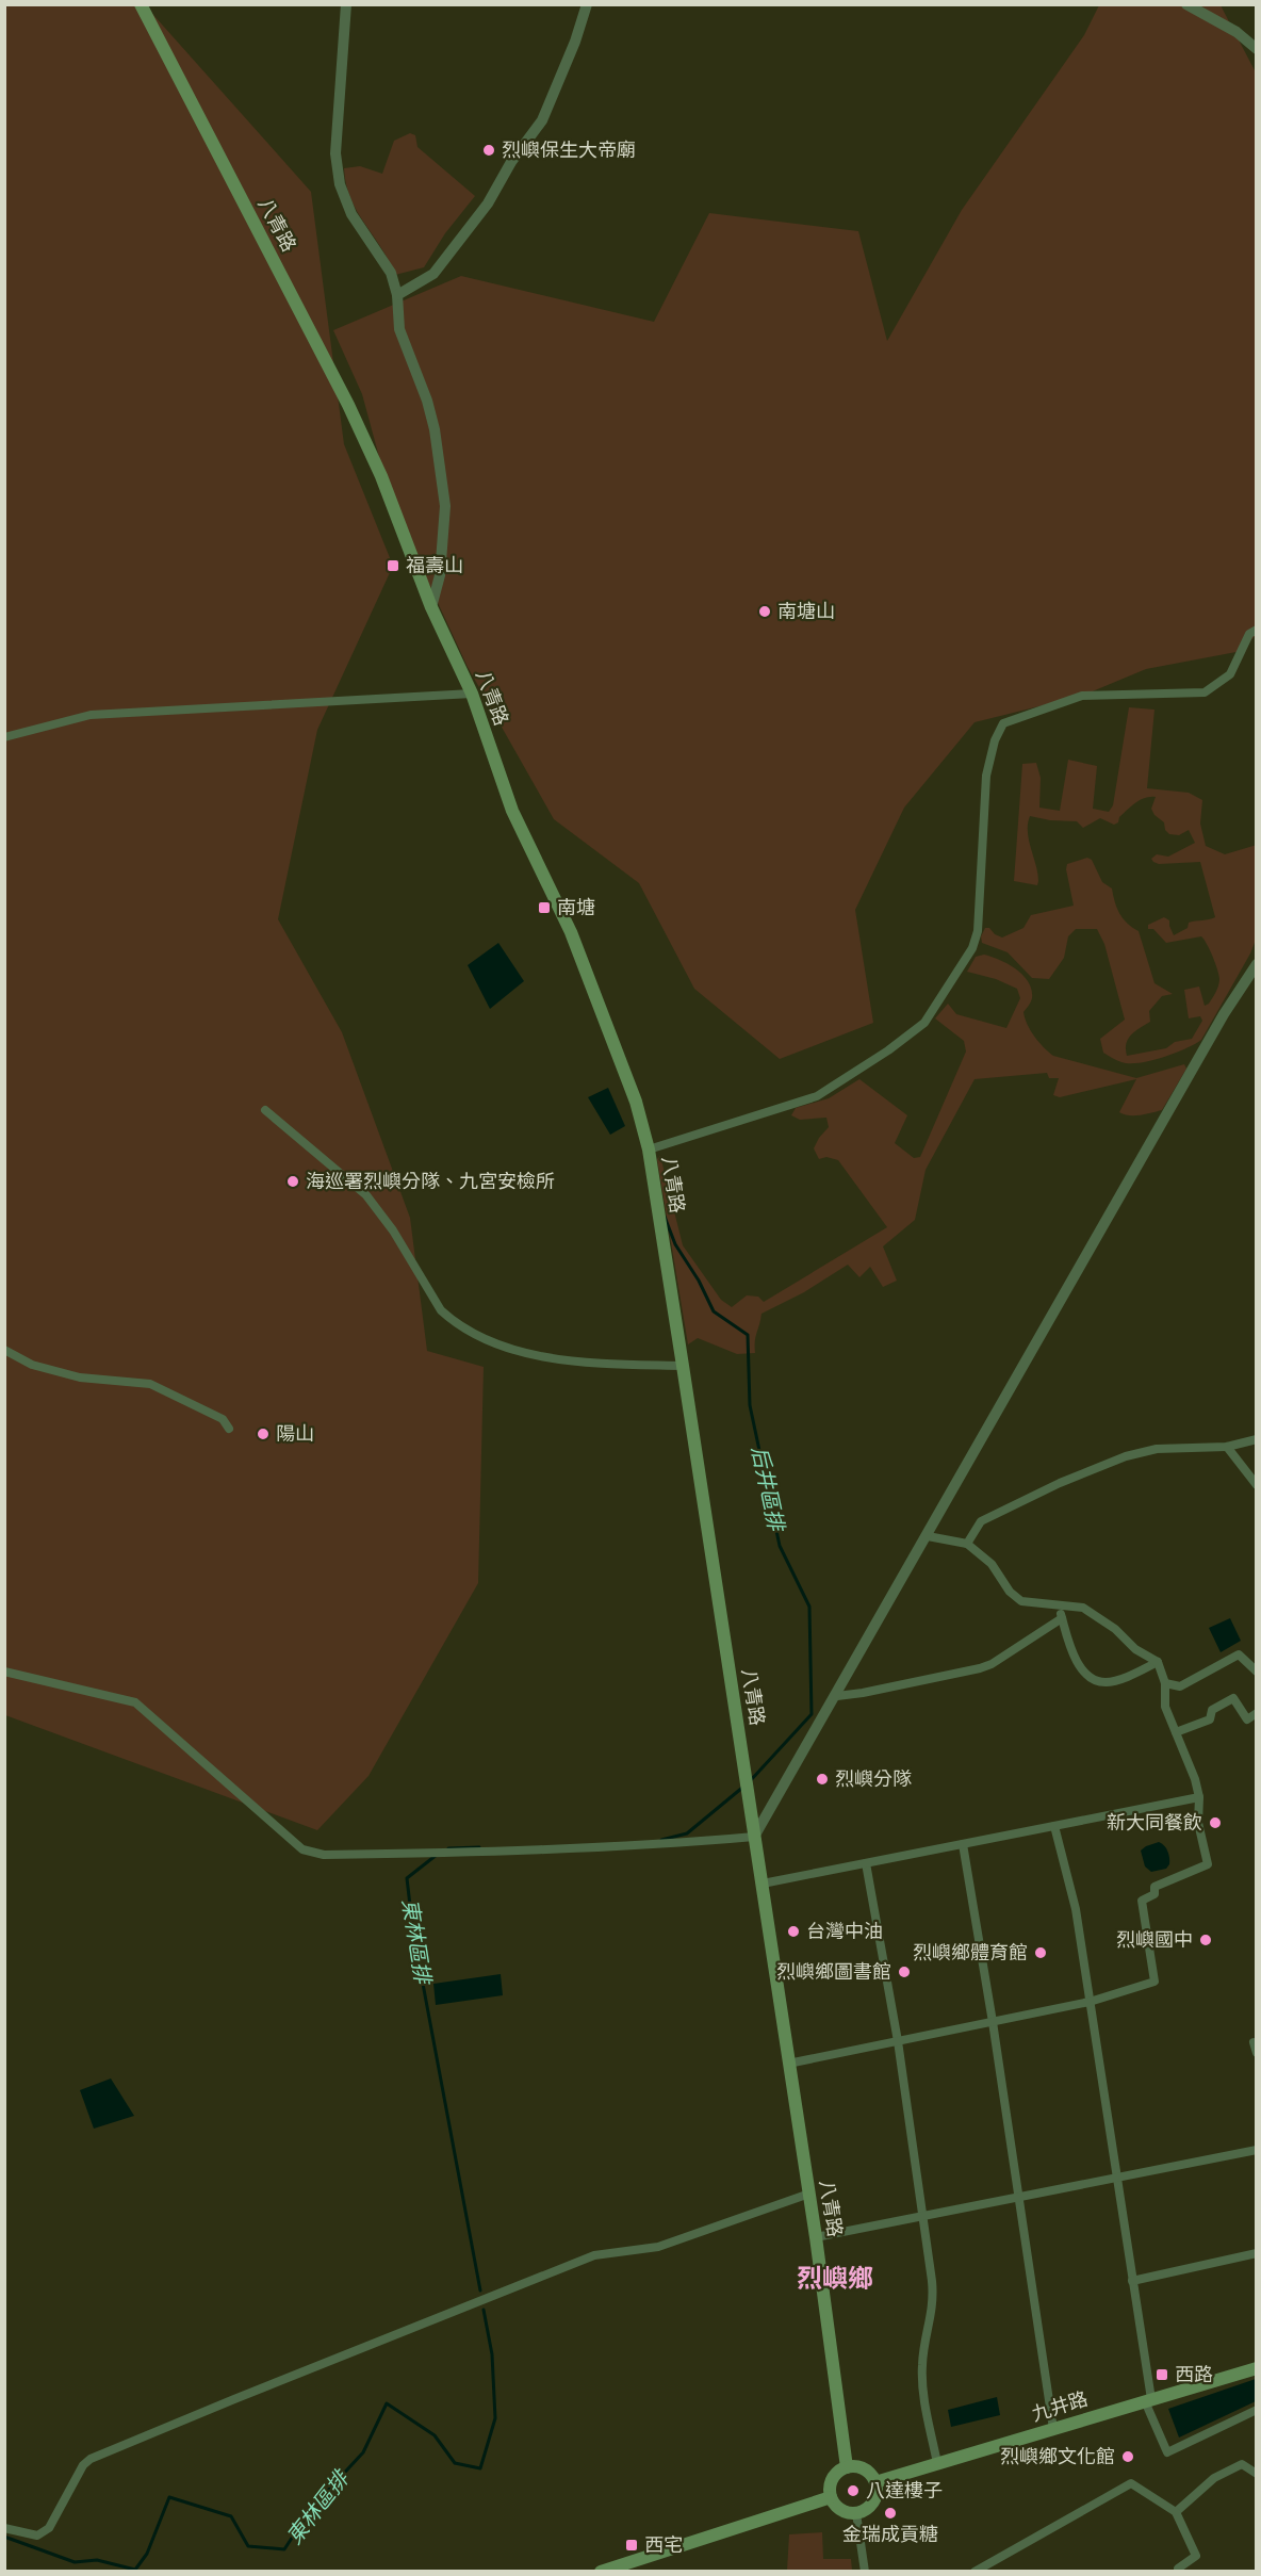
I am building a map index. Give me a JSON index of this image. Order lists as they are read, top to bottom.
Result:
{
  "streets": {
    "main road": ["八青路", "九井路"]
  },
  "crossings": [
    ["八青路", "九井路"]
  ],
  "districts": ["烈嶼鄉"],
  "water": ["后井區排", "東林區排"],
  "places": {
    "other": [
      "烈嶼保生大帝廟",
      "南塘山",
      "海巡署烈嶼分隊、九宮安檢所",
      "陽山",
      "烈嶼分隊",
      "新大同餐飲",
      "台灣中油",
      "烈嶼國中",
      "烈嶼鄉體育館",
      "烈嶼鄉圖書館",
      "烈嶼鄉文化館",
      "八達樓子",
      "金瑞成貢糖"
    ],
    "transit": [
      "福壽山",
      "南塘",
      "西路",
      "西宅"
    ]
  }
}
